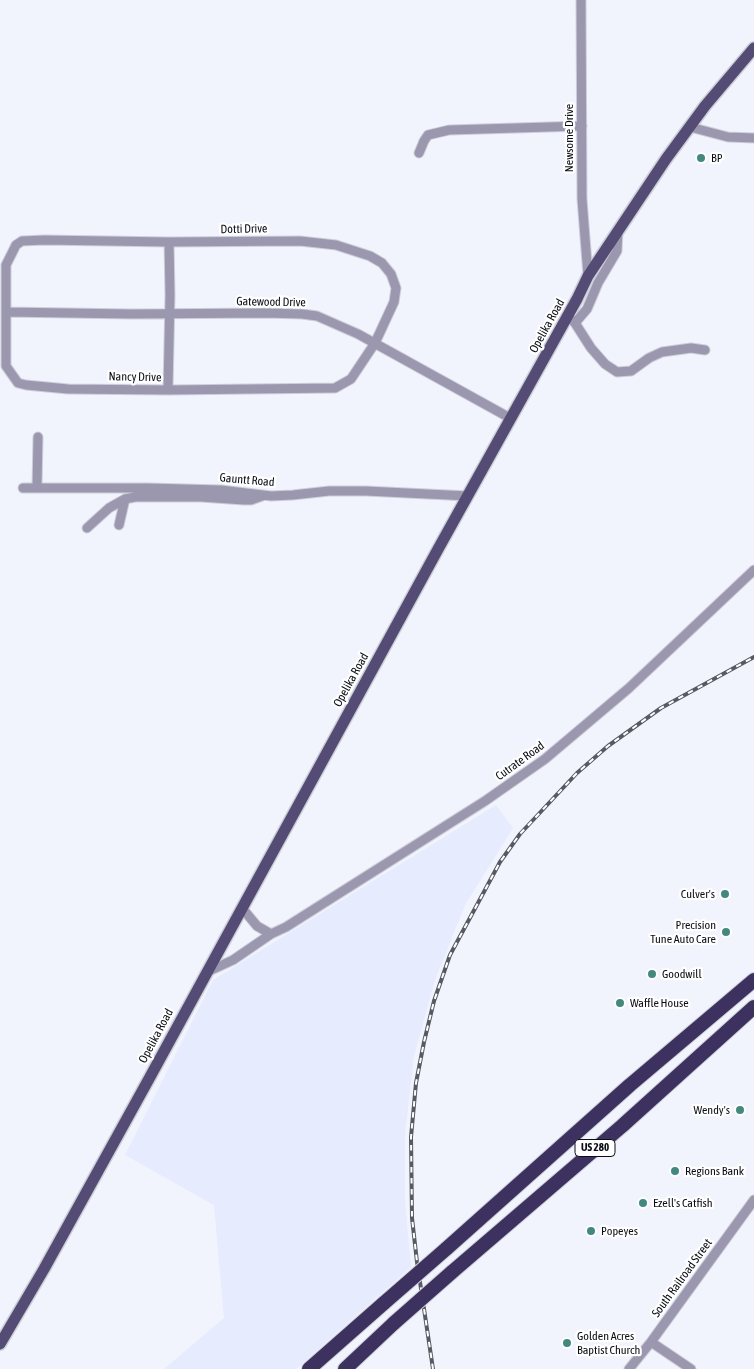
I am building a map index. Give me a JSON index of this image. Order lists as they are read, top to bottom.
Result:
{
  "streets": {
    "highway": ["US 280"],
    "main road": ["Opelika Road"],
    "street": [
      "Newsome Drive",
      "Dotti Drive",
      "Gatewood Drive",
      "Nancy Drive",
      "Gauntt Road",
      "Cutrate Road",
      "South Railroad Street"
    ]
  },
  "crossings": [
    ["Newsome Drive", "Opelika Road"],
    ["Dotti Drive", "Gatewood Drive"],
    ["Dotti Drive", "Nancy Drive"],
    ["Gatewood Drive", "Opelika Road"],
    ["Gatewood Drive", "Nancy Drive"],
    ["Opelika Road", "Gauntt Road"],
    ["Opelika Road", "Cutrate Road"]
  ],
  "places": [
    "BP",
    "Culver's",
    "Precision Tune Auto Care",
    "Goodwill",
    "Waffle House",
    "Wendy's",
    "Regions Bank",
    "Ezell's Catfish",
    "Popeyes",
    "Golden Acres Baptist Church"
  ]
}
